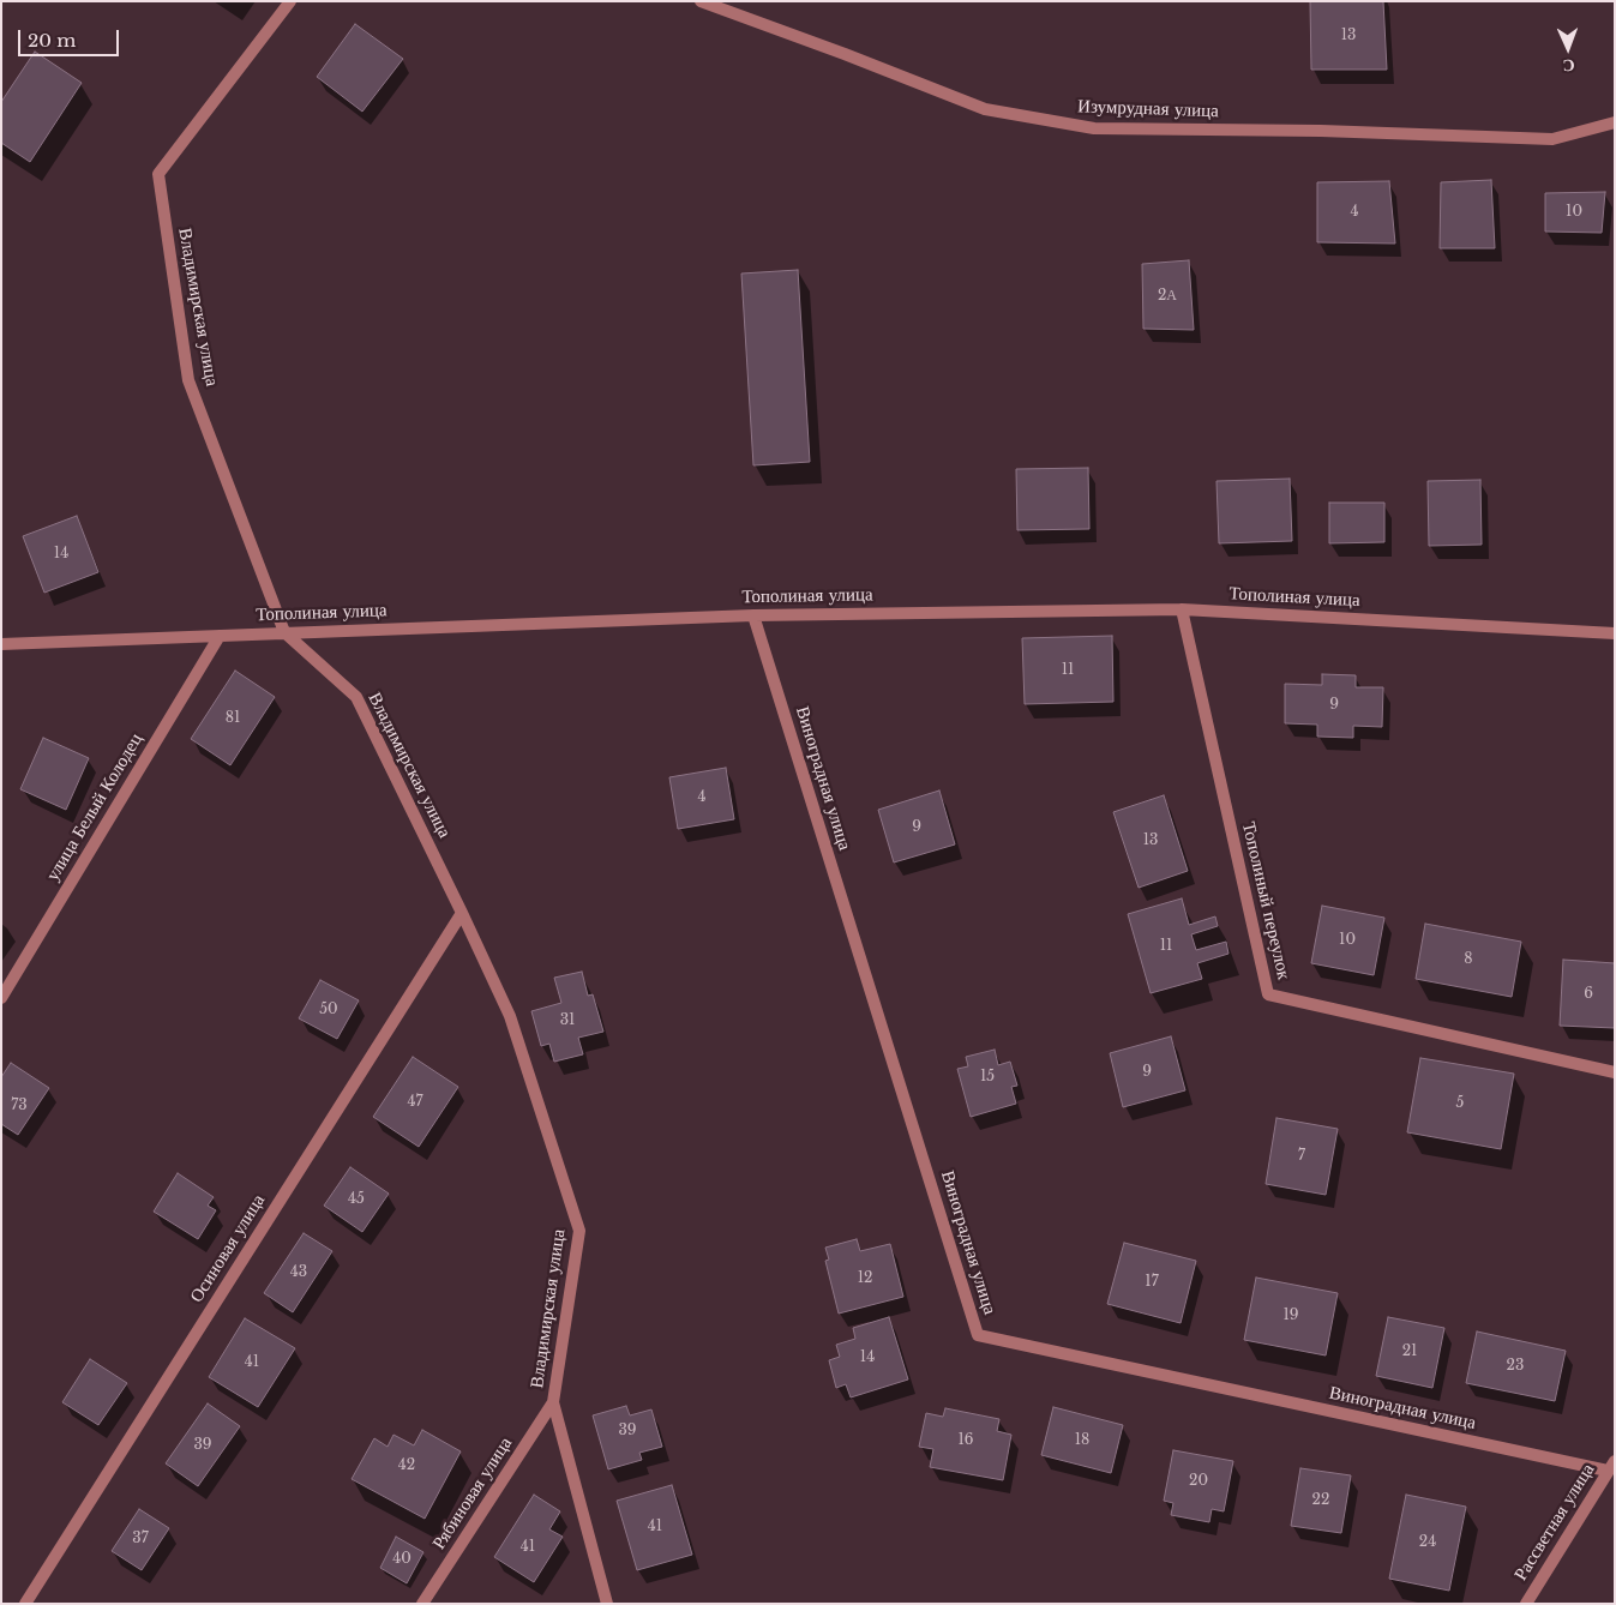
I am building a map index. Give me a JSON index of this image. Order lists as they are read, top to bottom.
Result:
{
  "streets": {
    "street": [
      "Изумрудная улица",
      "Владимирская улица",
      "Тополиная улица",
      "Виноградная улица",
      "улица Белый Колодец",
      "Тополиный переулок",
      "Осиновая улица",
      "Рябиновая улица",
      "Рассветная улица"
    ]
  },
  "crossings": [
    ["Владимирская улица", "Тополиная улица"],
    ["Владимирская улица", "Осиновая улица"],
    ["Владимирская улица", "Рябиновая улица"],
    ["Тополиная улица", "Виноградная улица"],
    ["Тополиная улица", "улица Белый Колодец"],
    ["Тополиная улица", "Тополиный переулок"],
    ["Виноградная улица", "Рассветная улица"]
  ],
  "house_numbers": [
    "13",
    "4",
    "10",
    "2А",
    "14",
    "11",
    "9",
    "81",
    "4",
    "9",
    "13",
    "10",
    "11",
    "8",
    "6",
    "50",
    "31",
    "9",
    "15",
    "47",
    "5",
    "73",
    "7",
    "45",
    "43",
    "12",
    "17",
    "19",
    "21",
    "14",
    "41",
    "23",
    "39",
    "16",
    "18",
    "39",
    "42",
    "20",
    "22",
    "41",
    "37",
    "24",
    "41",
    "40"
  ],
  "scale_bar": "20 m",
  "north": "bottom"
}
